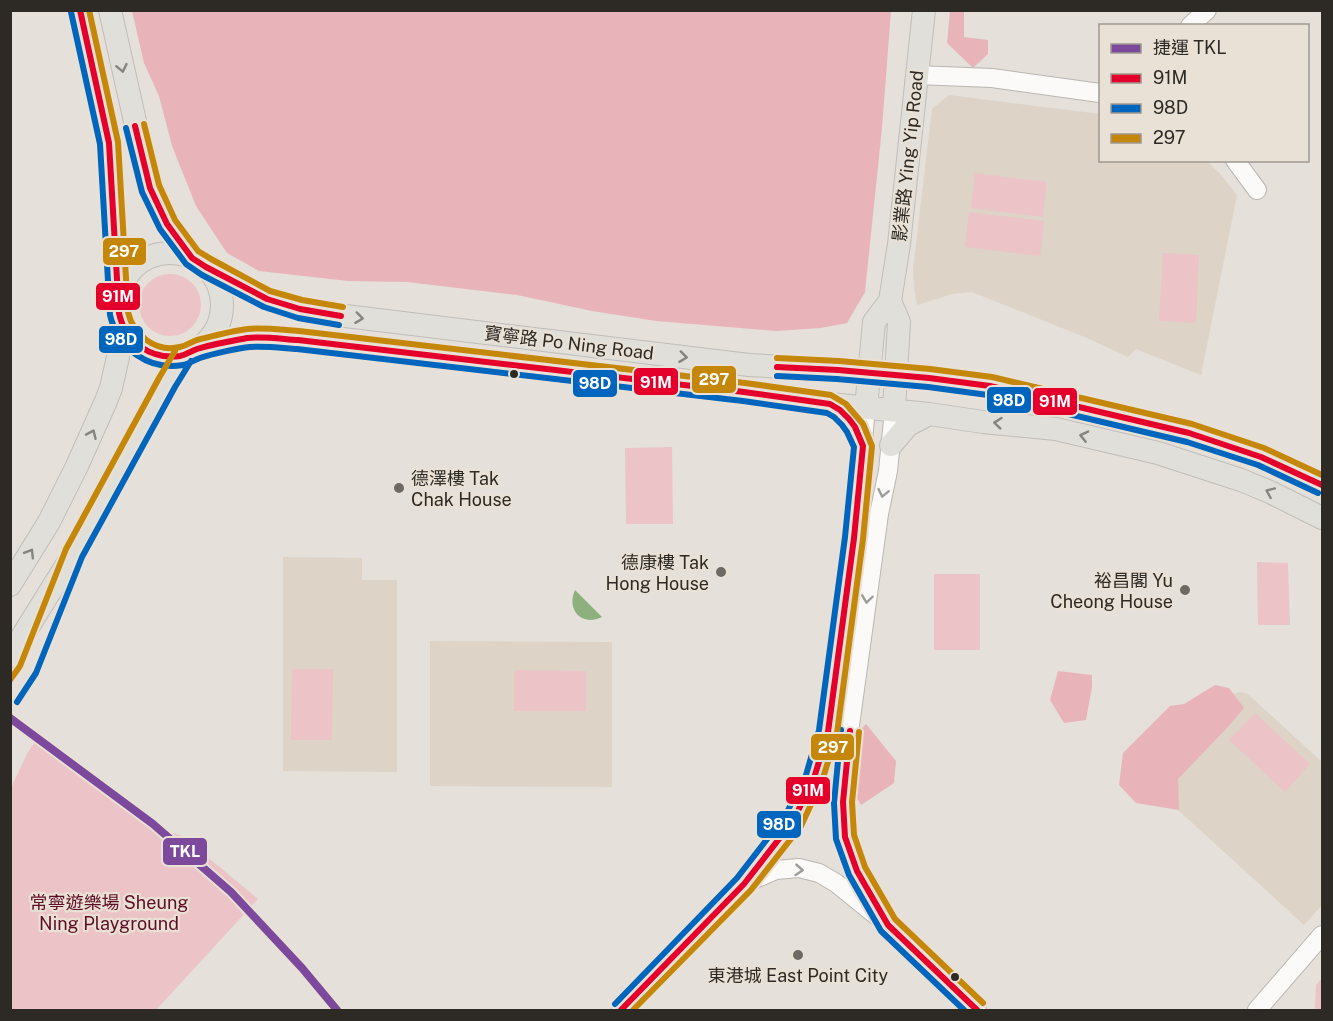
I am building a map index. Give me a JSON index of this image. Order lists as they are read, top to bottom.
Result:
{
  "streets": {
    "main road": ["影業路 Ying Yip Road", "寶寧路 Po Ning Road"]
  },
  "crossings": [
    ["影業路 Ying Yip Road", "寶寧路 Po Ning Road"]
  ],
  "parks": ["常寧遊樂場 Sheung Ning Playground"],
  "places": [
    "德澤樓 Tak Chak House",
    "德康樓 Tak Hong House",
    "裕昌閣 Yu Cheong House",
    "東港城 East Point City"
  ],
  "lines": [
    "transit line 91M",
    "transit line 297",
    "transit line 98D",
    "metro line TKL"
  ],
  "legend": [
    "捷運 TKL",
    "91M",
    "98D",
    "297"
  ]
}
